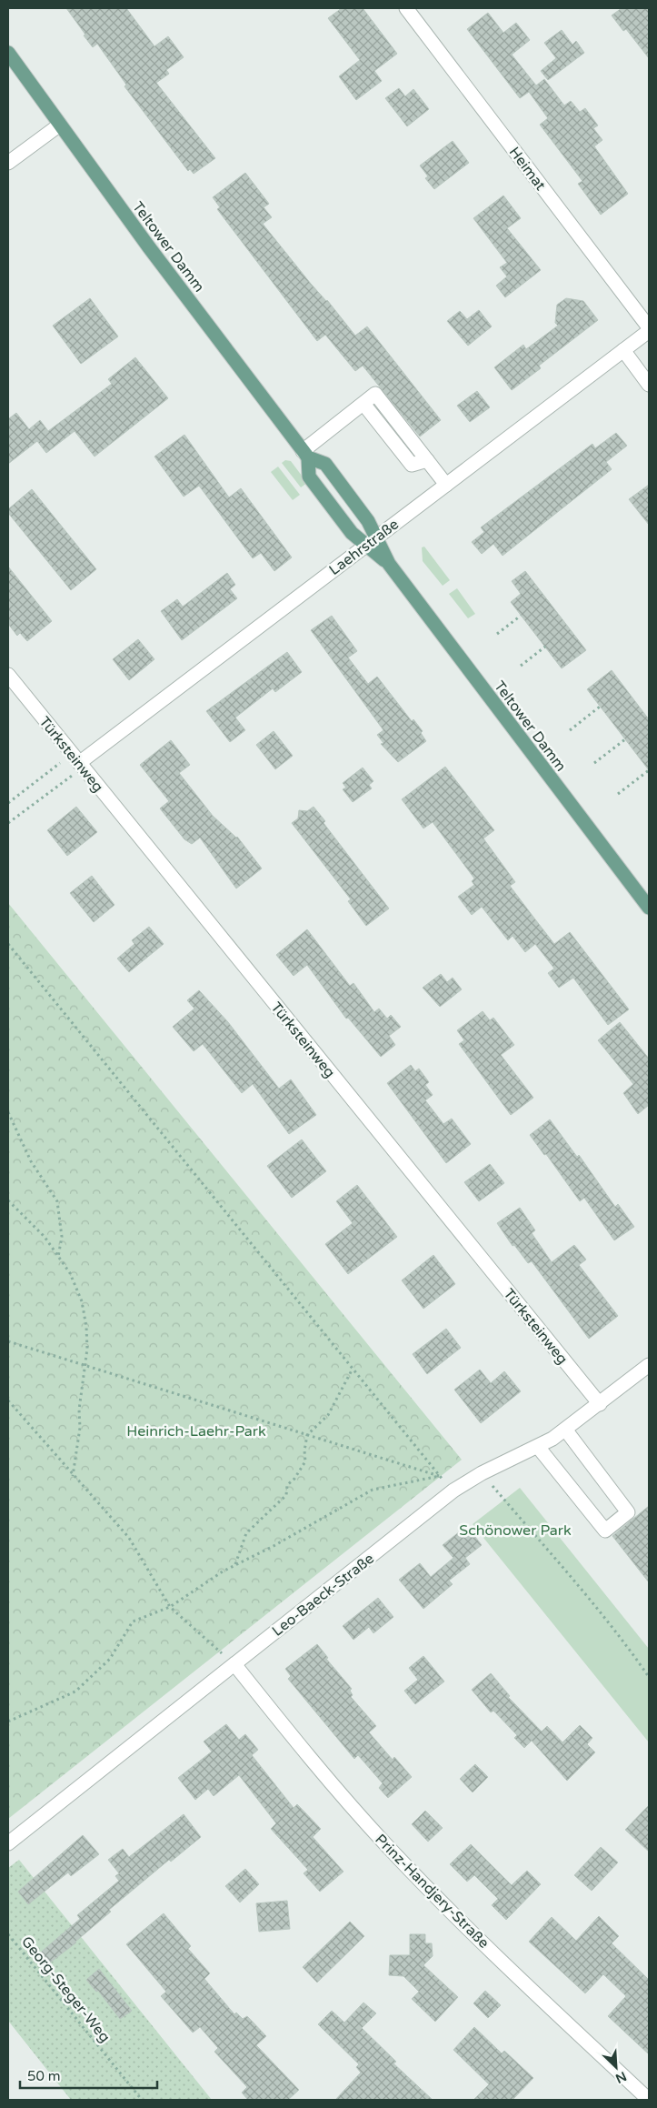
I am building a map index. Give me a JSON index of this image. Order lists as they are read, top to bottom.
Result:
{
  "streets": {
    "main road": ["Teltower Damm"],
    "street": [
      "Heimat",
      "Laehrstraße",
      "Türksteinweg",
      "Leo-Baeck-Straße",
      "Prinz-Handjery-Straße"
    ],
    "path": ["Georg-Steger-Weg"]
  },
  "crossings": [
    ["Heimat", "Laehrstraße"],
    ["Teltower Damm", "Laehrstraße"],
    ["Laehrstraße", "Türksteinweg"],
    ["Türksteinweg", "Leo-Baeck-Straße"],
    ["Leo-Baeck-Straße", "Prinz-Handjery-Straße"]
  ],
  "parks": ["Heinrich-Laehr-Park", "Schönower Park"],
  "scale_bar": "50 m",
  "north": "bottom right"
}
